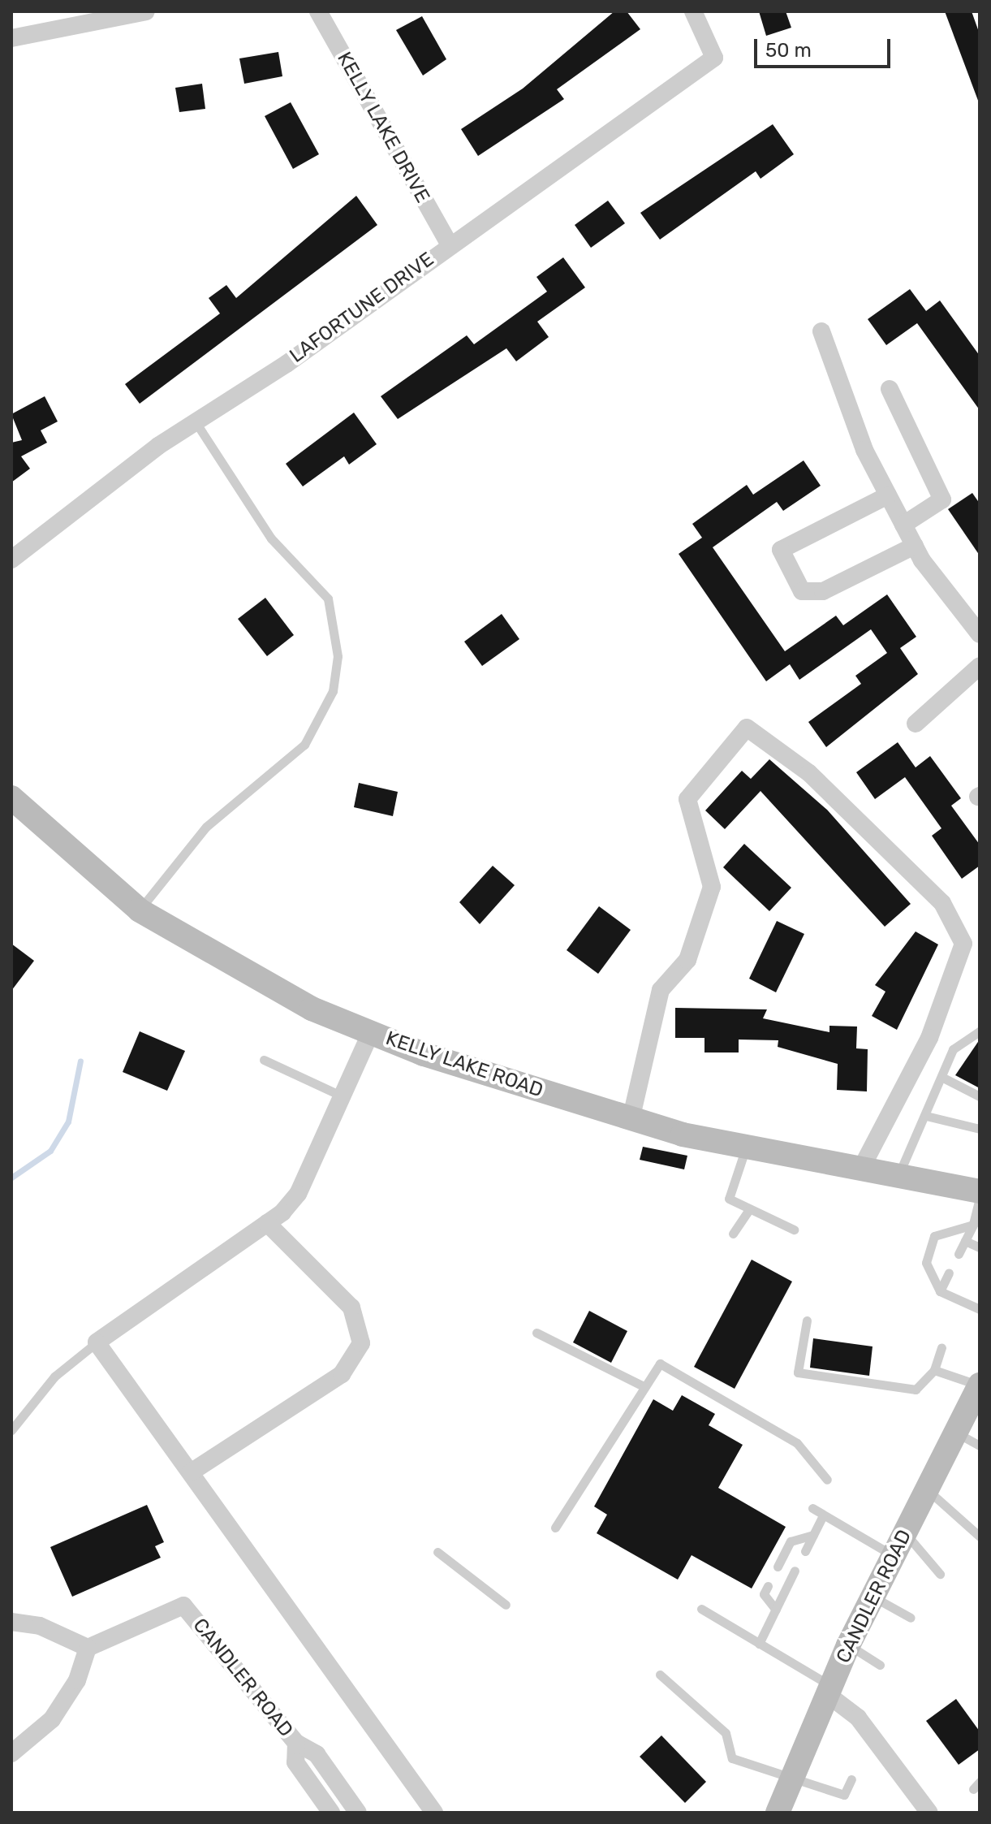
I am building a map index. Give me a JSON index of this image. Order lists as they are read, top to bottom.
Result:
{
  "streets": {
    "street": [
      "KELLY LAKE DRIVE",
      "LAFORTUNE DRIVE",
      "KELLY LAKE ROAD",
      "CANDLER ROAD"
    ]
  },
  "crossings": [
    ["KELLY LAKE DRIVE", "LAFORTUNE DRIVE"]
  ],
  "scale_bar": "50 m"
}
